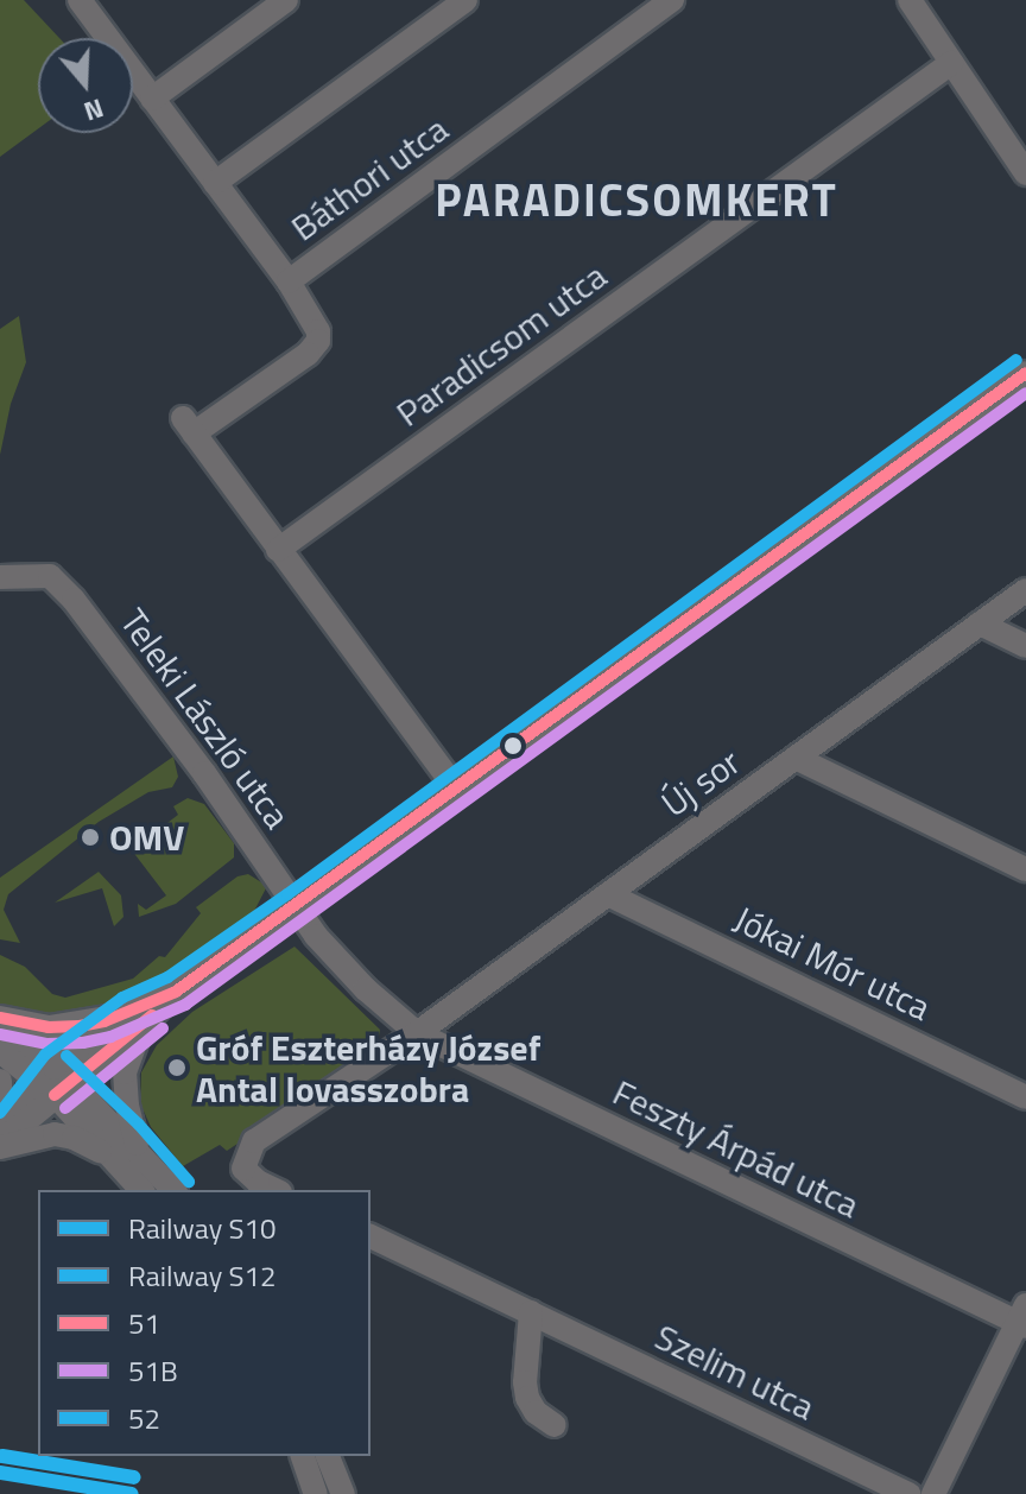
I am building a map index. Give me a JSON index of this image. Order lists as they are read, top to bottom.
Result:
{
  "streets": {
    "street": [
      "Báthori utca",
      "Paradicsom utca",
      "Teleki László utca",
      "Új sor",
      "Jókai Mór utca",
      "Feszty Árpád utca",
      "Szelim utca"
    ]
  },
  "crossings": [
    ["Báthori utca", "Paradicsom utca"],
    ["Teleki László utca", "Új sor"],
    ["Teleki László utca", "Feszty Árpád utca"],
    ["Új sor", "Jókai Mór utca"],
    ["Új sor", "Feszty Árpád utca"]
  ],
  "districts": ["PARADICSOMKERT"],
  "places": ["OMV", "Gróf Eszterházy József Antal lovasszobra"],
  "lines": [
    "transit line 52",
    "transit line 51",
    "transit line 51B",
    "rail line S12",
    "rail line S10"
  ],
  "legend": [
    "Railway S10",
    "Railway S12",
    "51",
    "51B",
    "52"
  ],
  "north": "bottom"
}
